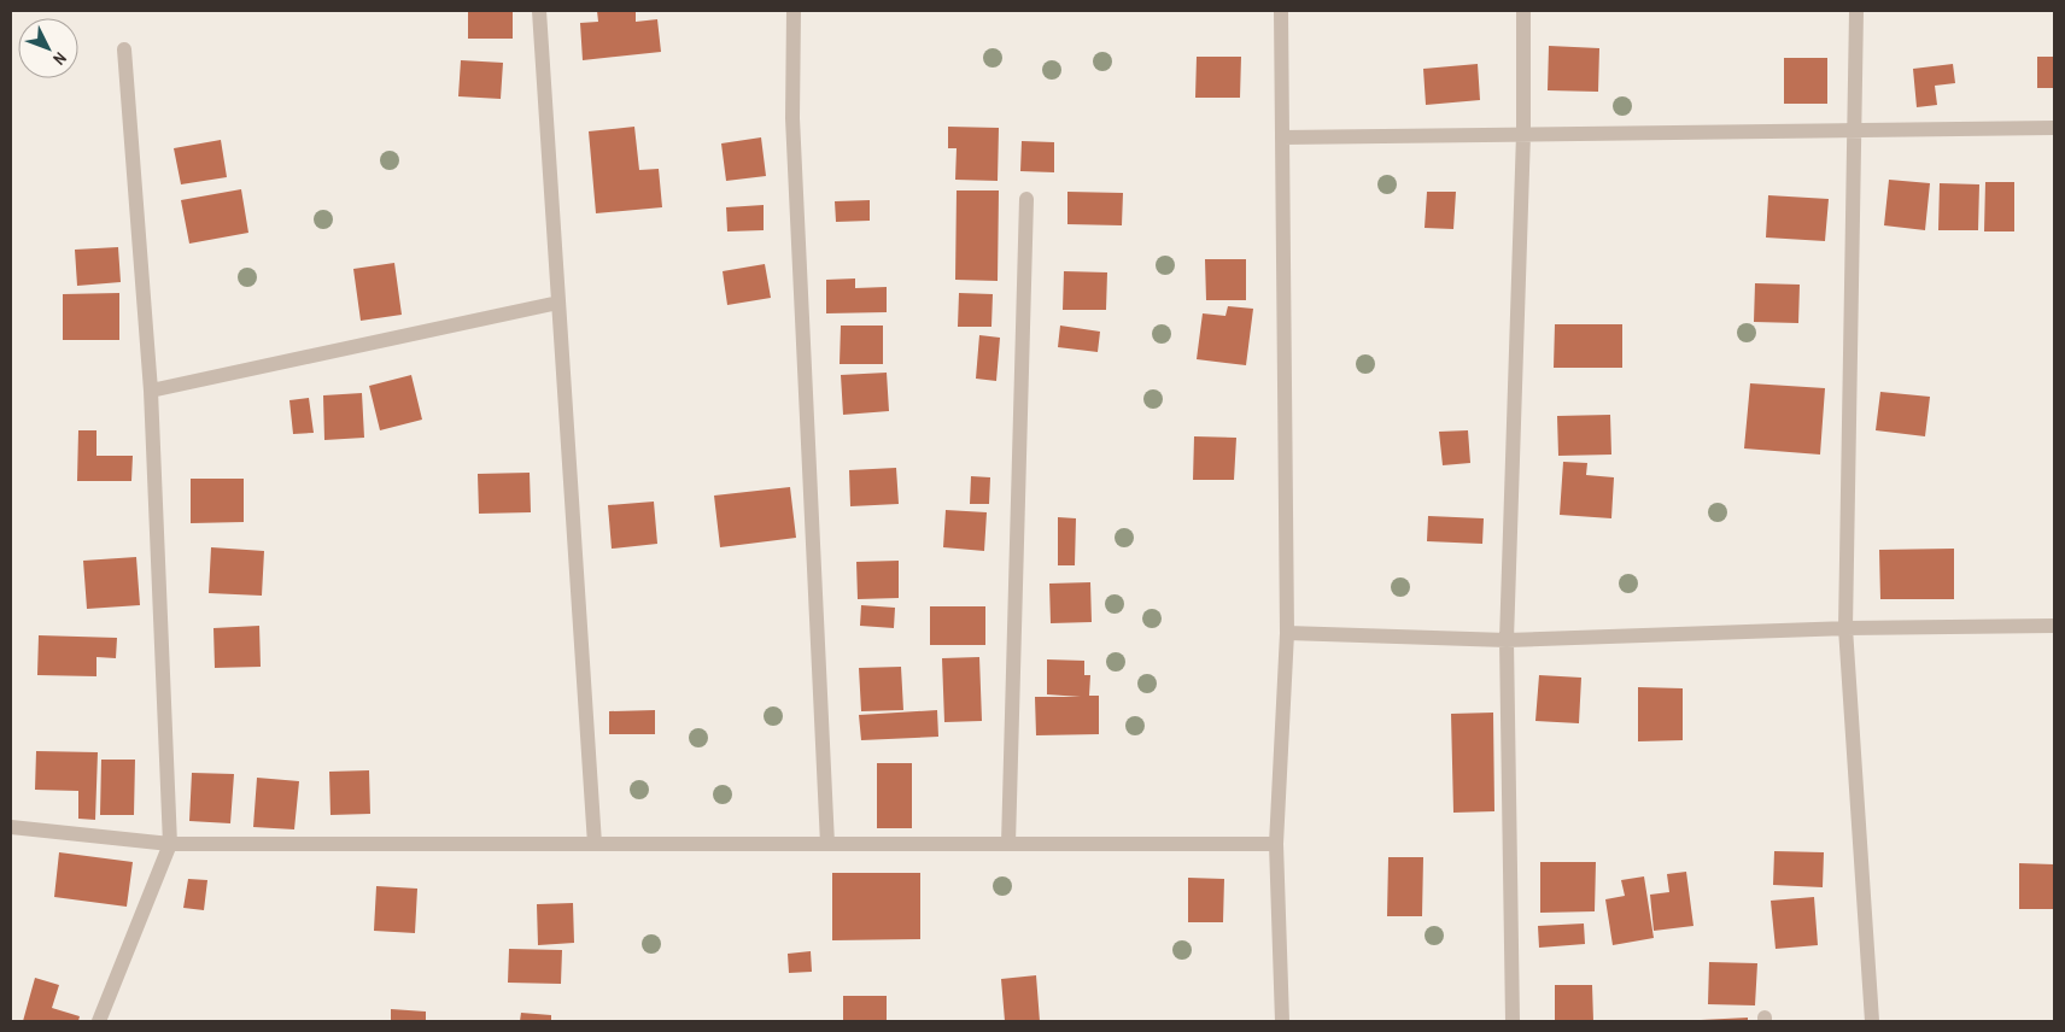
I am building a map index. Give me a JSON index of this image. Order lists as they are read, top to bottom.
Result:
{
  "north": "bottom right"
}
